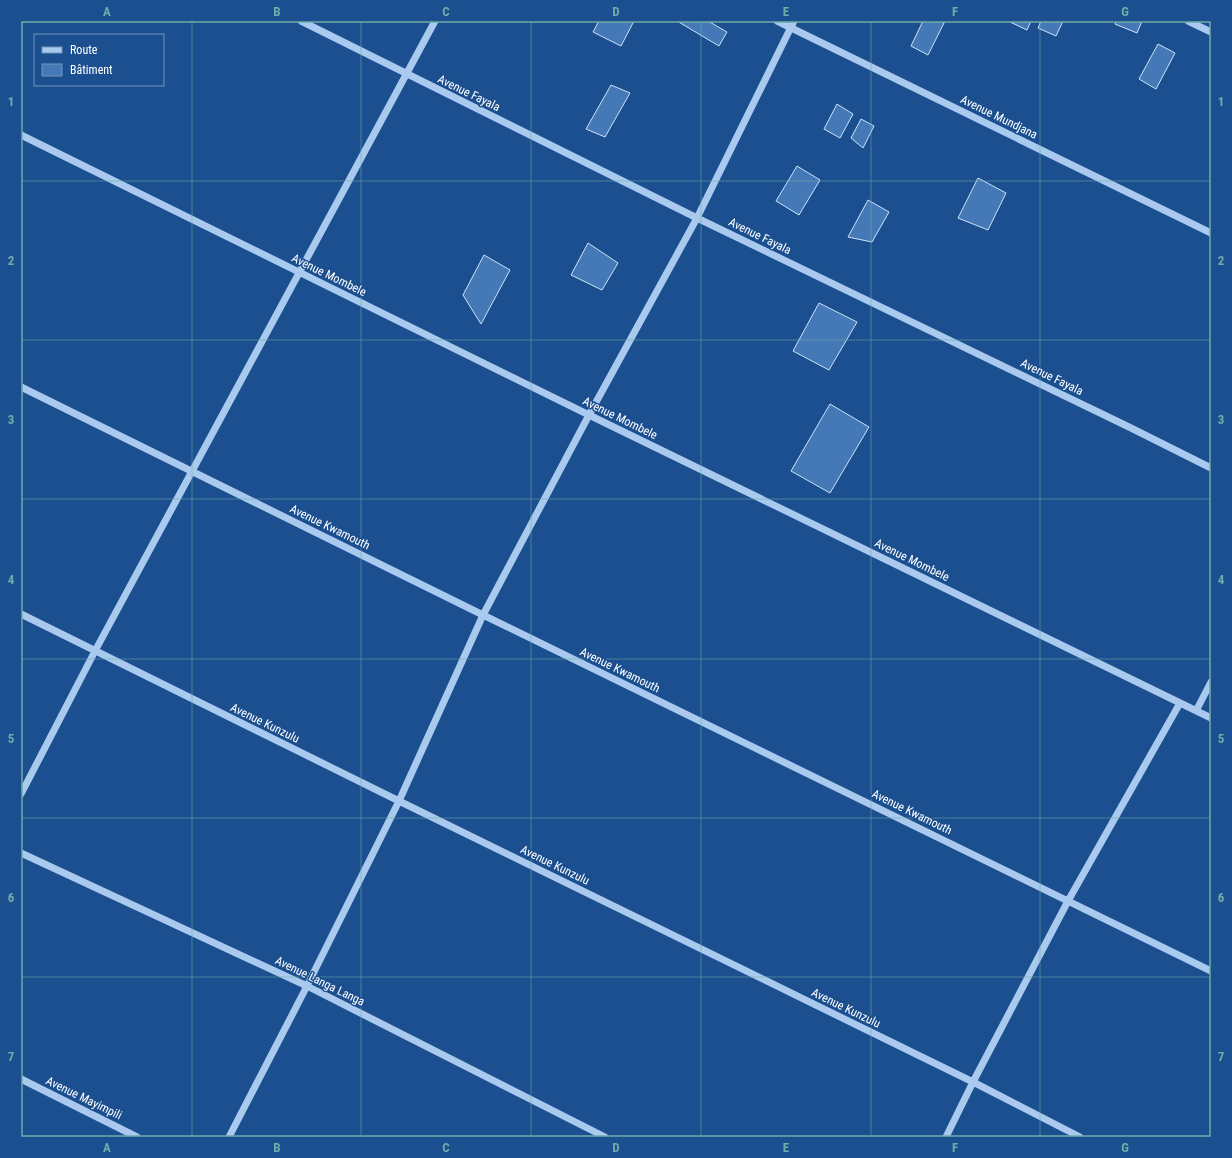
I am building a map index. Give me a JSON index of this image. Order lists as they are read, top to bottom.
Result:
{
  "streets": {
    "street": [
      "Avenue Fayala",
      "Avenue Mundjana",
      "Avenue Mombele",
      "Avenue Kwamouth",
      "Avenue Kunzulu",
      "Avenue Langa Langa",
      "Avenue Mayimpili"
    ]
  },
  "legend": ["Route", "Bâtiment"],
  "grid": {
    "columns": [
      "A",
      "B",
      "C",
      "D",
      "E",
      "F",
      "G"
    ],
    "rows": [
      "1",
      "2",
      "3",
      "4",
      "5",
      "6",
      "7"
    ]
  }
}
